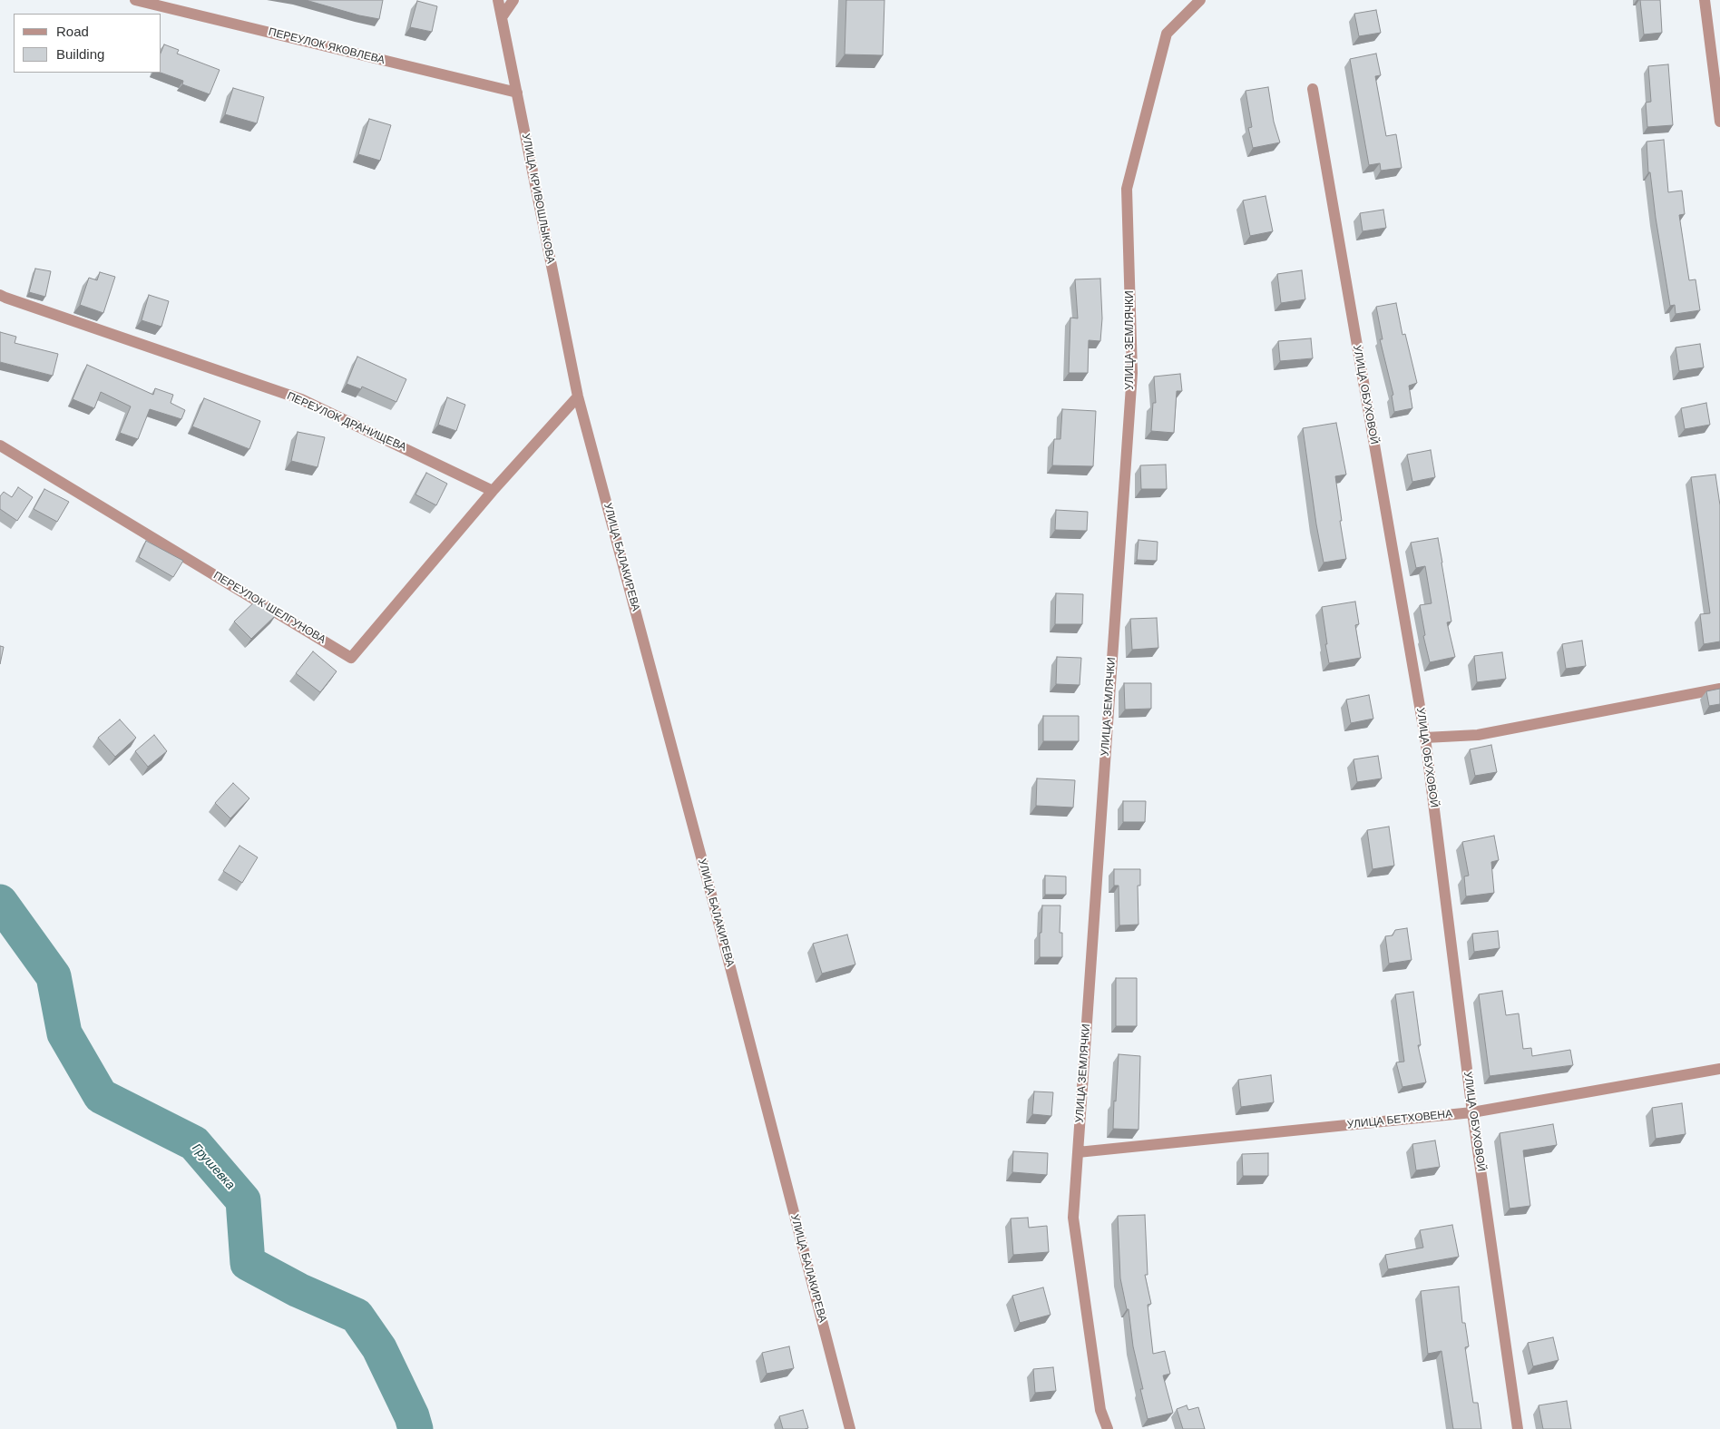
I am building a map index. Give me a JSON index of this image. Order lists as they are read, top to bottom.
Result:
{
  "streets": {
    "street": [
      "ПЕРЕУЛОК ЯКОВЛЕВА",
      "УЛИЦА КРИВОШЛЫКОВА",
      "УЛИЦА ЗЕМЛЯЧКИ",
      "УЛИЦА ОБУХОВОЙ",
      "ПЕРЕУЛОК ДРАНИЩЕВА",
      "УЛИЦА БАЛАКИРЕВА",
      "ПЕРЕУЛОК ШЕЛГУНОВА",
      "УЛИЦА БЕТХОВЕНА"
    ]
  },
  "crossings": [
    ["ПЕРЕУЛОК ЯКОВЛЕВА", "УЛИЦА КРИВОШЛЫКОВА"],
    ["УЛИЦА КРИВОШЛЫКОВА", "УЛИЦА БАЛАКИРЕВА"],
    ["УЛИЦА ЗЕМЛЯЧКИ", "УЛИЦА БЕТХОВЕНА"],
    ["УЛИЦА ОБУХОВОЙ", "УЛИЦА БЕТХОВЕНА"],
    ["ПЕРЕУЛОК ДРАНИЩЕВА", "ПЕРЕУЛОК ШЕЛГУНОВА"]
  ],
  "water": ["Грушевка"],
  "legend": ["Road", "Building"]
}
